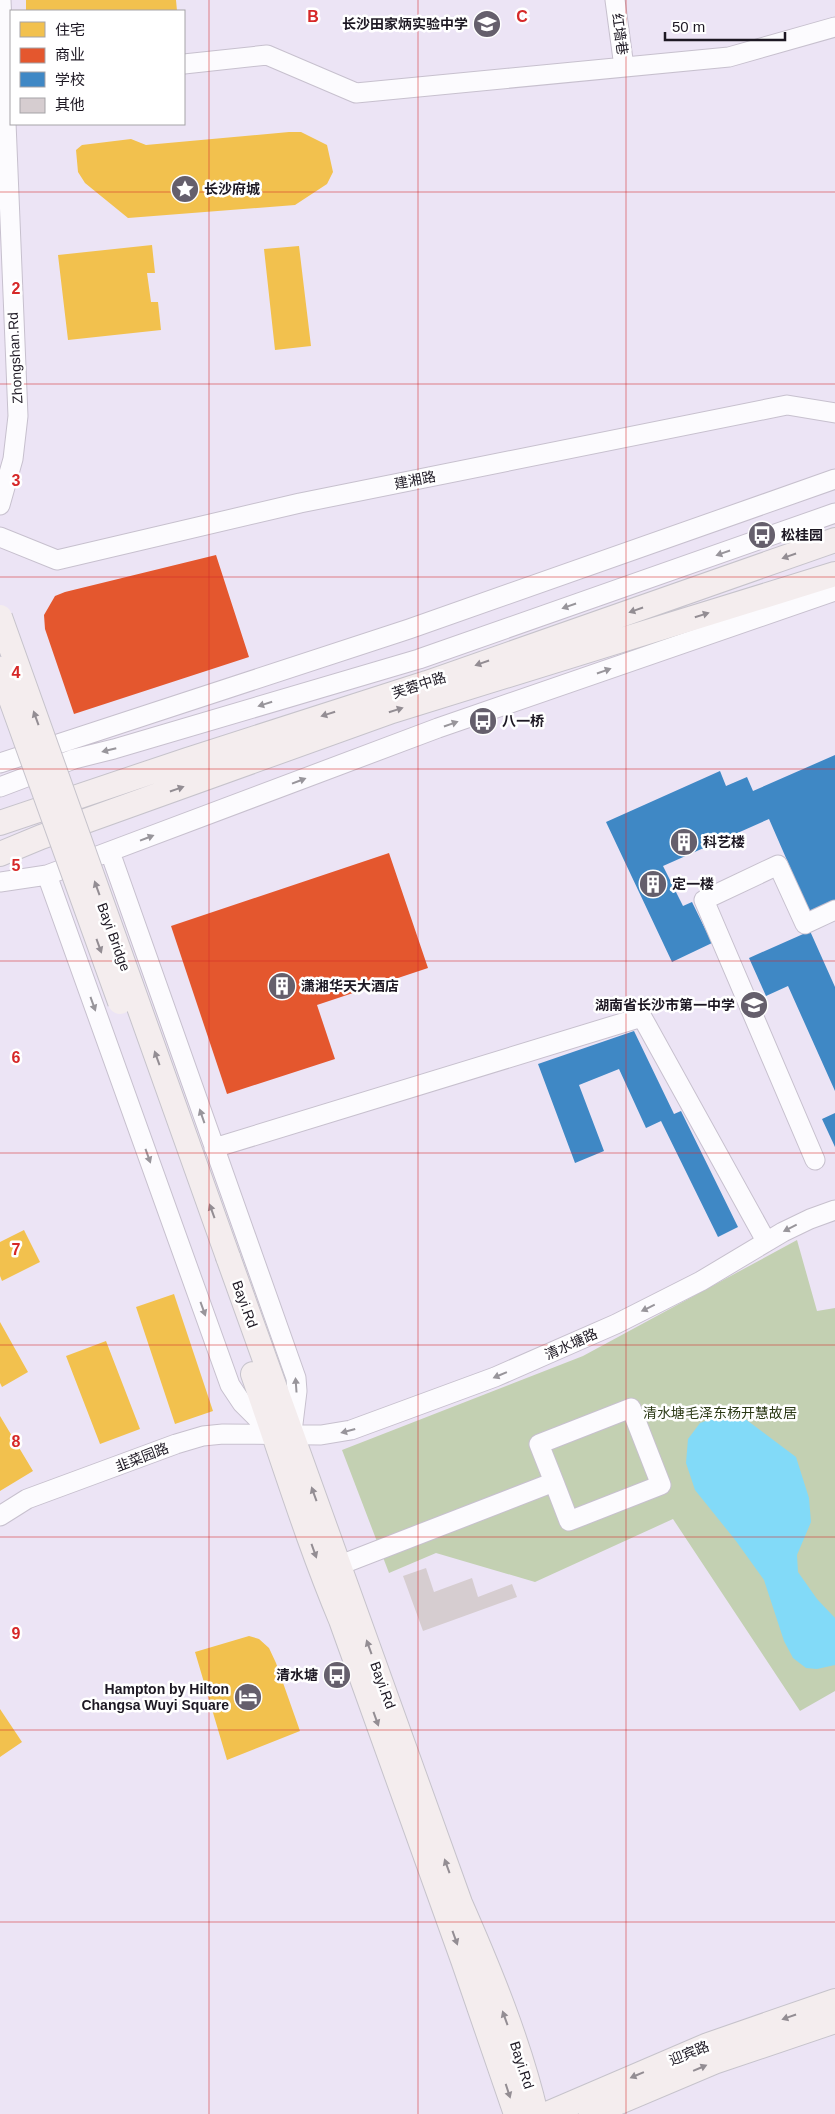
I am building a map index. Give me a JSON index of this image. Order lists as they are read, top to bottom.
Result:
{
  "streets": {
    "main road": [
      "芙蓉中路",
      "Bayi Bridge",
      "Bayi.Rd",
      "迎宾路"
    ],
    "street": [
      "红墙巷",
      "Zhongshan.Rd",
      "建湘路",
      "清水塘路",
      "韭菜园路"
    ]
  },
  "crossings": [
    ["Bayi Bridge", "Bayi.Rd"],
    ["Bayi.Rd", "清水塘路"],
    ["Bayi.Rd", "韭菜园路"],
    ["清水塘路", "韭菜园路"]
  ],
  "parks": ["清水塘毛泽东杨开慧故居"],
  "places": {
    "school or university": ["长沙田家炳实验中学", "湖南省长沙市第一中学"],
    "place": ["长沙府城"],
    "bus stop": ["松桂园", "八一桥", "清水塘"],
    "building": ["科艺楼", "定一楼", "潇湘华天大酒店"],
    "hotel": ["Hampton by Hilton Changsa Wuyi Square"]
  },
  "legend": [
    "住宅",
    "商业",
    "学校",
    "其他"
  ],
  "scale_bar": "50 m",
  "grid": {
    "columns": ["B", "C"],
    "rows": [
      "2",
      "3",
      "4",
      "5",
      "6",
      "7",
      "8",
      "9"
    ]
  }
}
